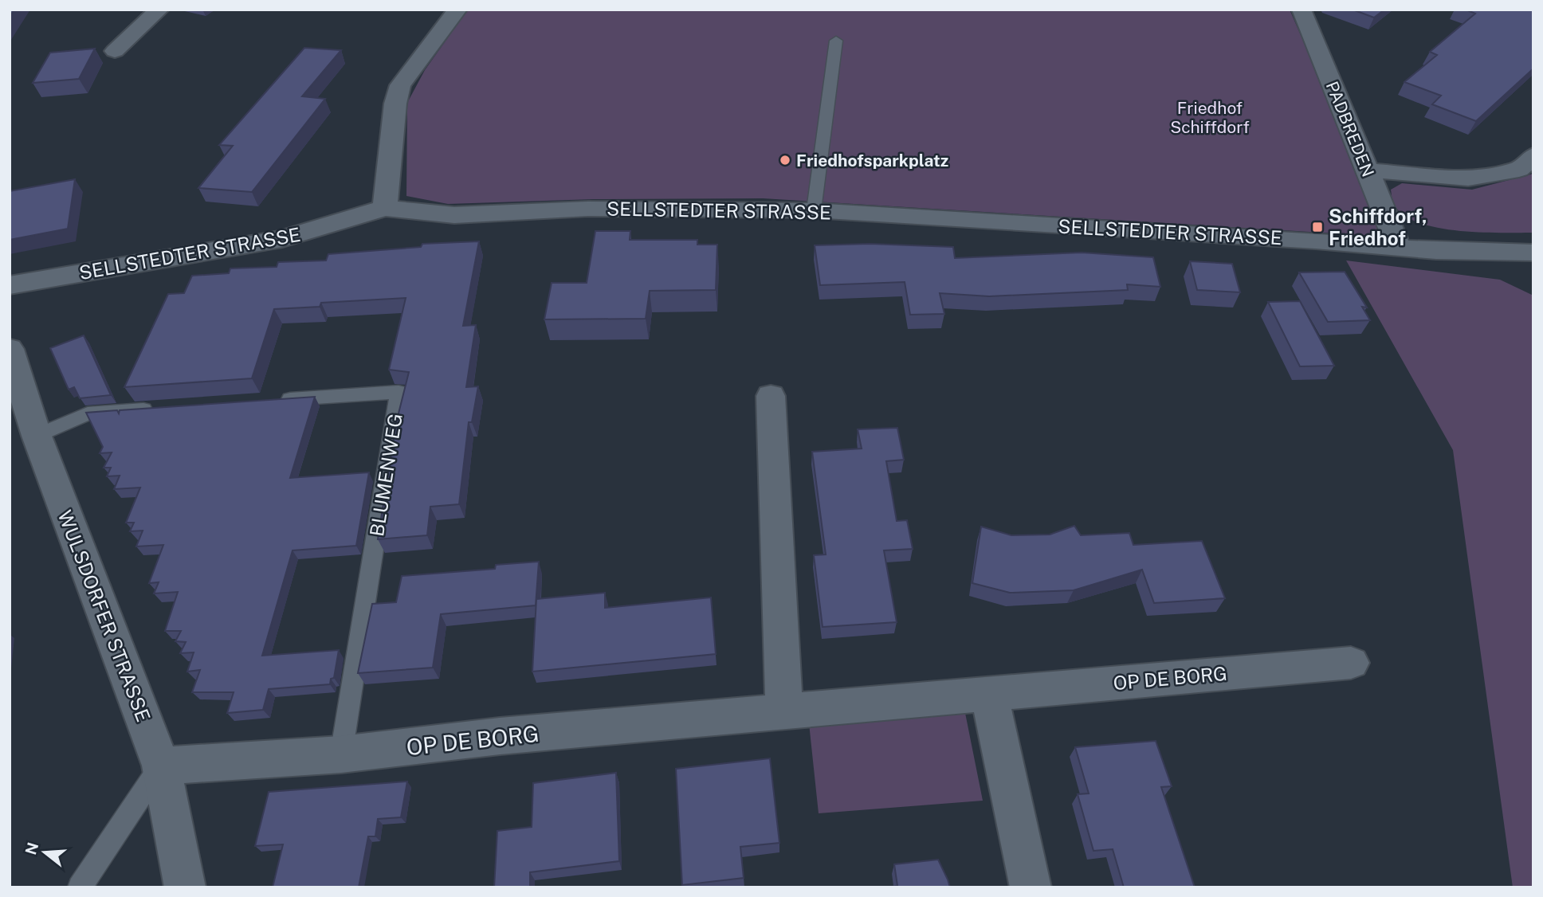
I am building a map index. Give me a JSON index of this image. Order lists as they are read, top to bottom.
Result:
{
  "streets": {
    "street": [
      "PADBREDEN",
      "SELLSTEDTER STRASSE",
      "WULSDORFER STRASSE",
      "OP DE BORG"
    ],
    "lane": ["BLUMENWEG"]
  },
  "crossings": [
    ["PADBREDEN", "SELLSTEDTER STRASSE"],
    ["BLUMENWEG", "OP DE BORG"],
    ["WULSDORFER STRASSE", "OP DE BORG"]
  ],
  "parks": ["Friedhof Schiffdorf"],
  "places": {
    "other": ["Friedhofsparkplatz"],
    "transit": ["Schiffdorf, Friedhof"]
  },
  "north": "left"
}
